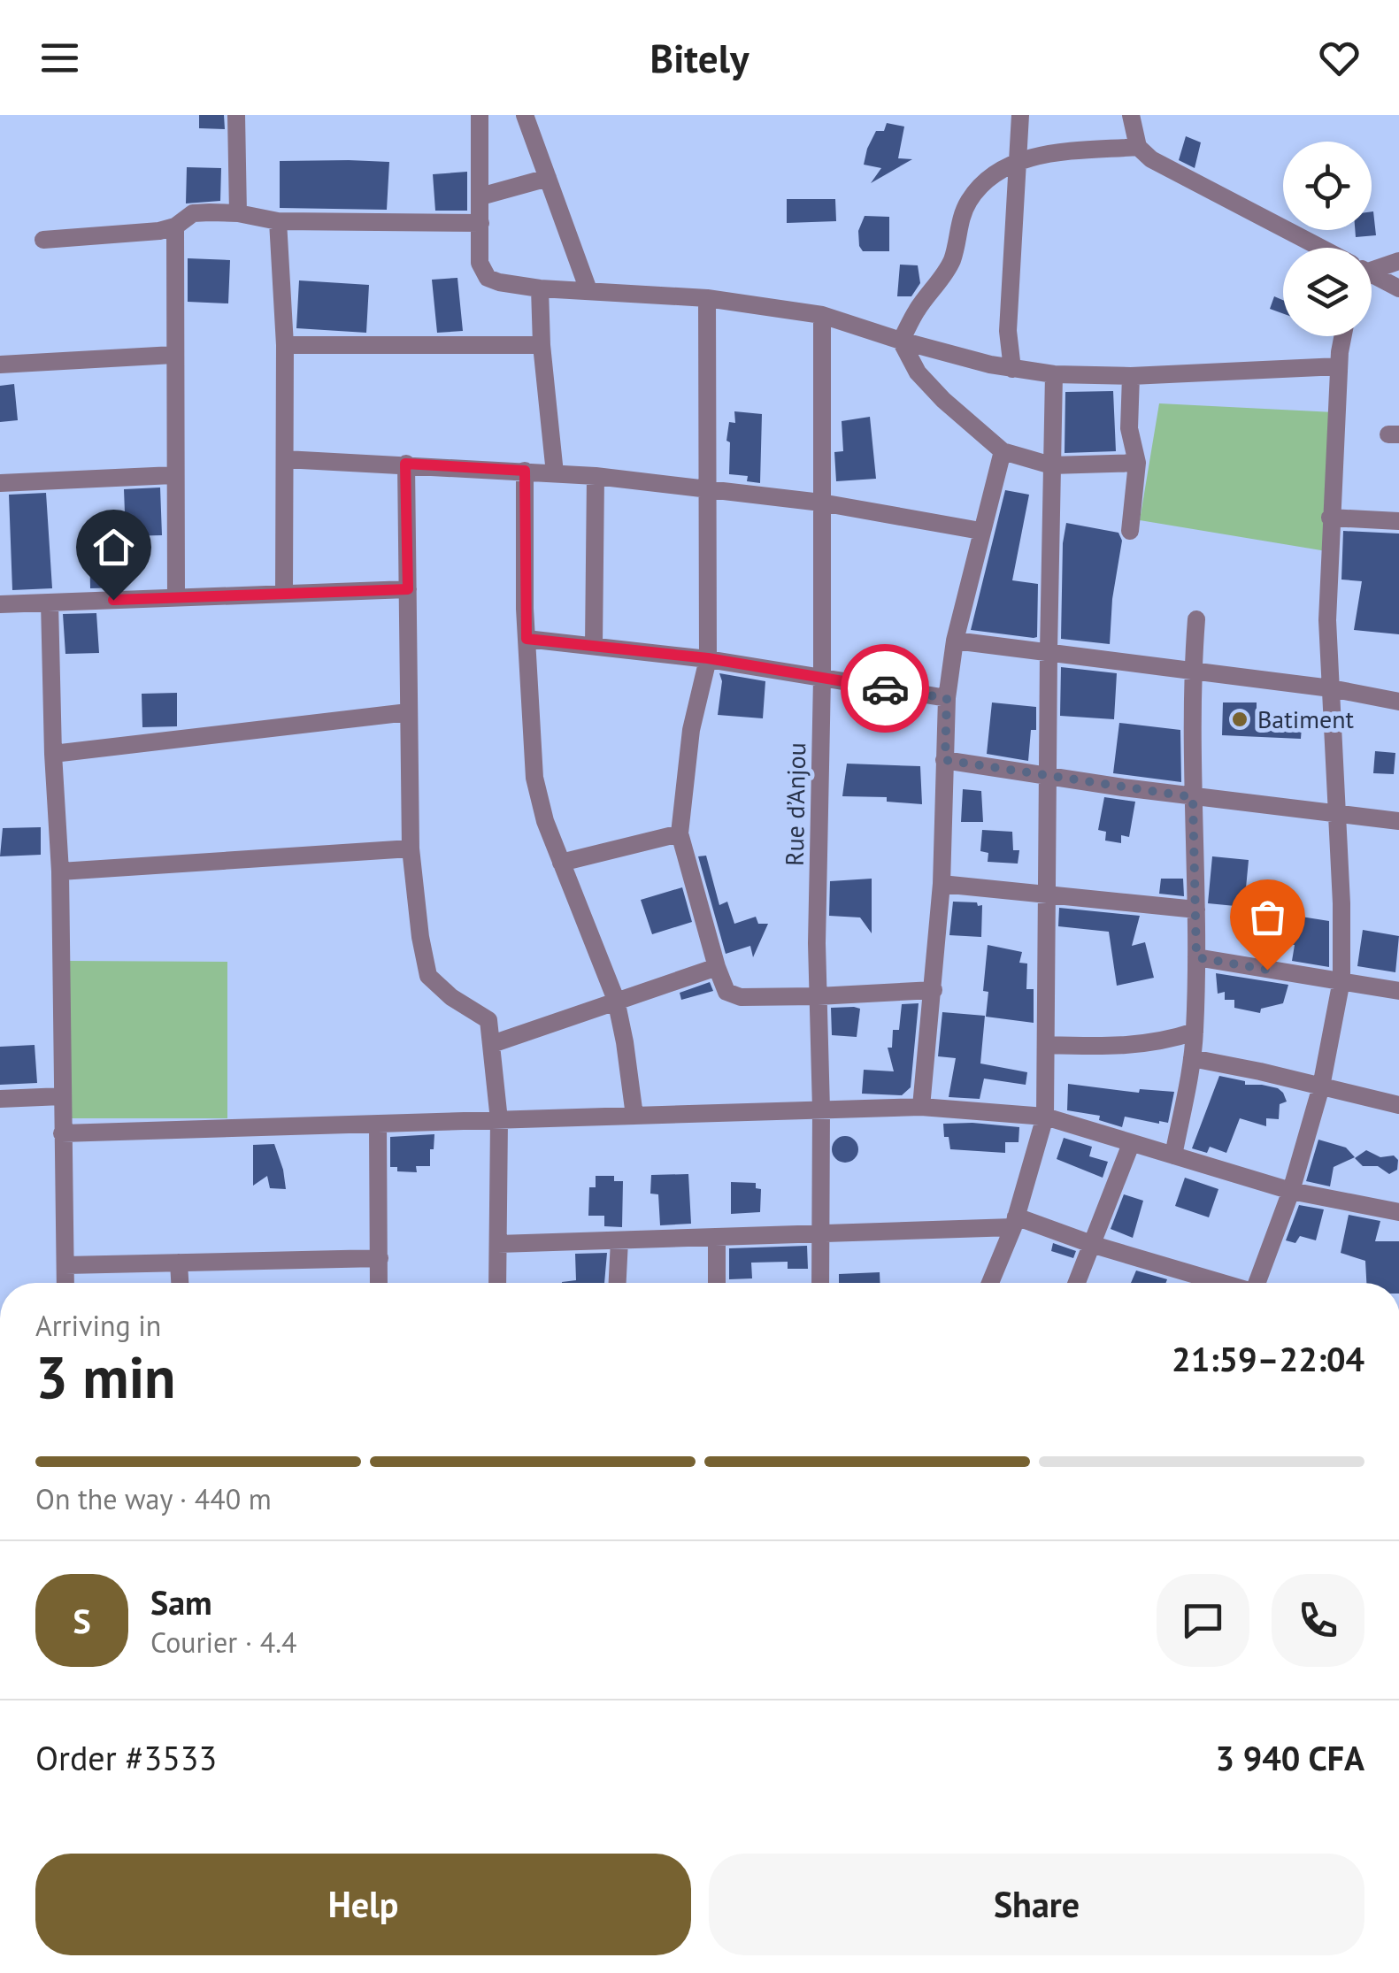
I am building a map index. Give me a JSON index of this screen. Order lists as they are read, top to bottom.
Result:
{
  "streets": {
    "street": ["Rue d’Anjou"]
  },
  "places": ["Batiment"],
  "page": {
    "header": "Bitely",
    "heading": ["3 min", "Arriving in", "21:59–22:04"],
    "panel": [
      "Sam",
      "Courier · 4.4",
      "Order #3533",
      "3 940 CFA"
    ],
    "bar": "On the way · 440 m",
    "round": "S",
    "buttons": ["Help", "Share"]
  }
}
